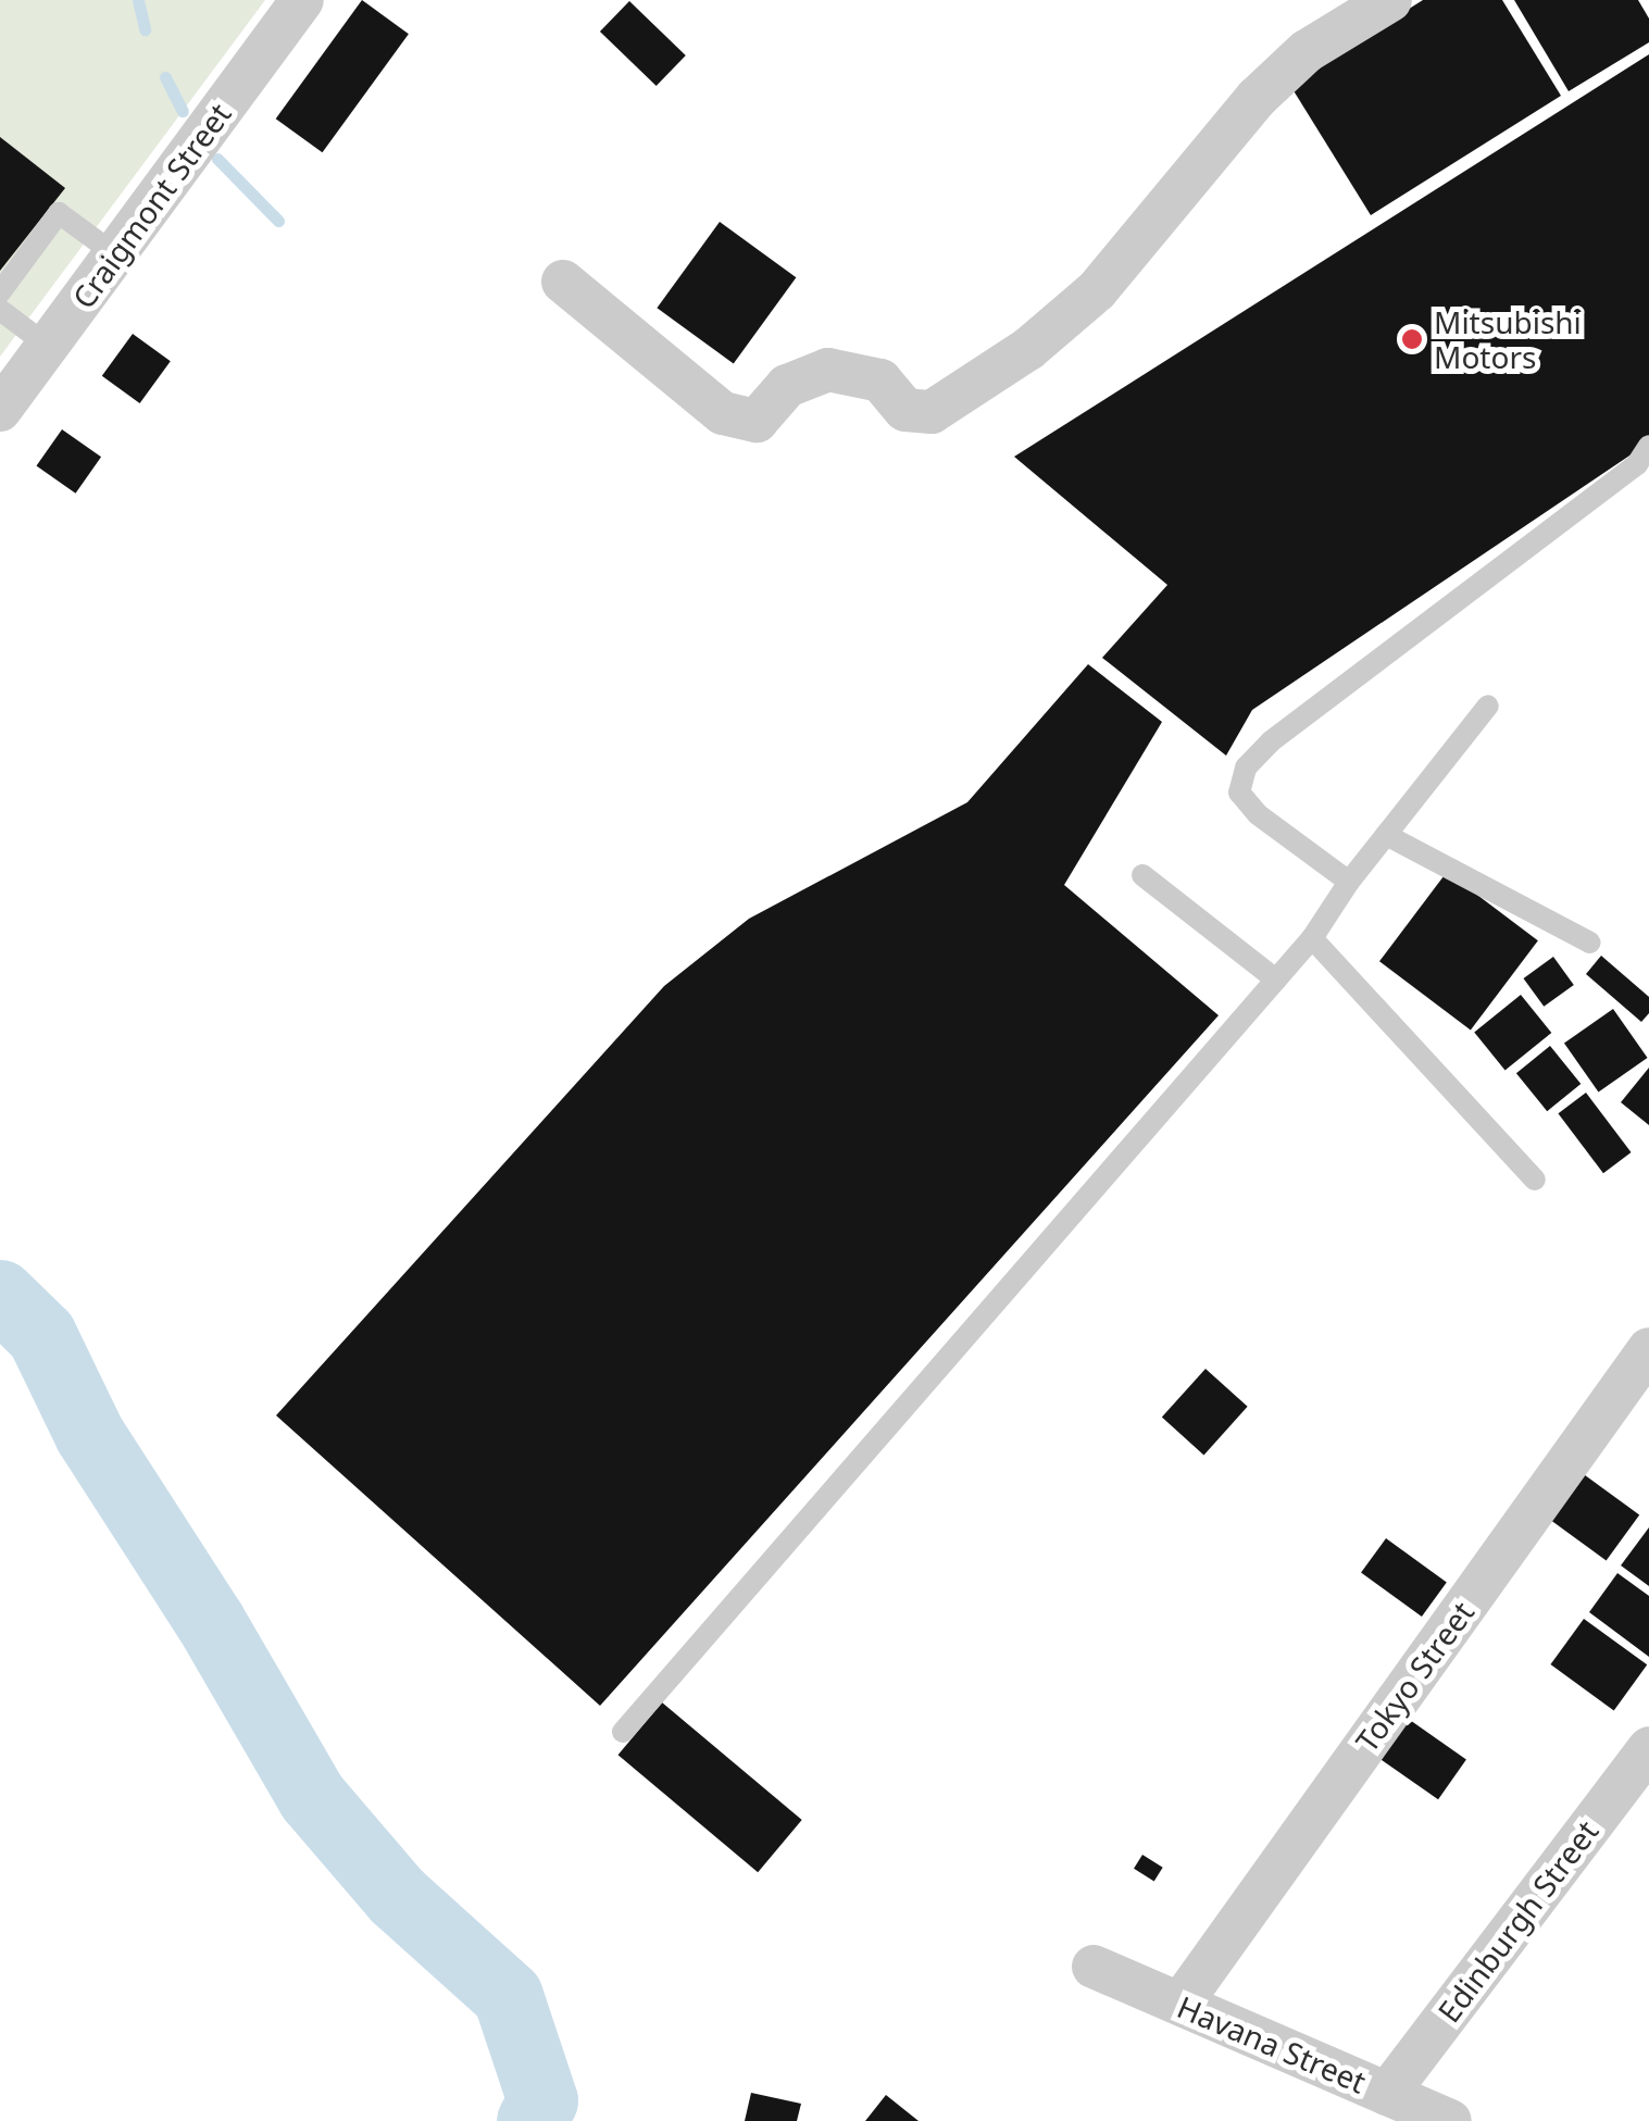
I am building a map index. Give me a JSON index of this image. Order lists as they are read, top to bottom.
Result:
{
  "streets": {
    "street": [
      "Craigmont Street",
      "Tokyo Street",
      "Edinburgh Street",
      "Havana Street"
    ]
  },
  "crossings": [
    ["Tokyo Street", "Havana Street"],
    ["Edinburgh Street", "Havana Street"]
  ],
  "places": ["Mitsubishi Motors"]
}
